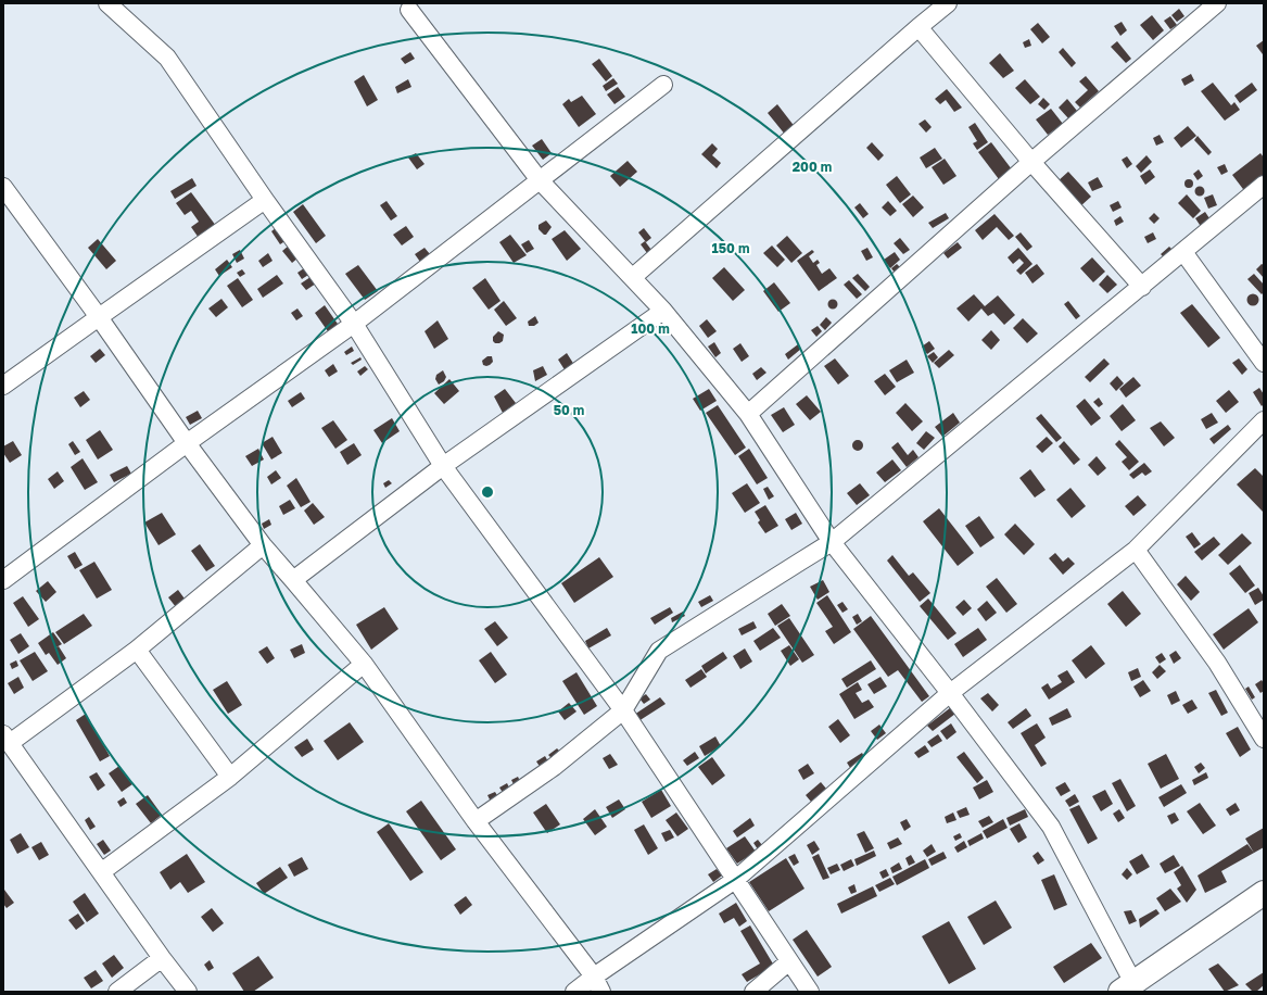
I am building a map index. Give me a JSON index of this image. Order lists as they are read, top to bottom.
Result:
{
  "rings": [
    "200 m",
    "150 m",
    "100 m",
    "50 m"
  ]
}
